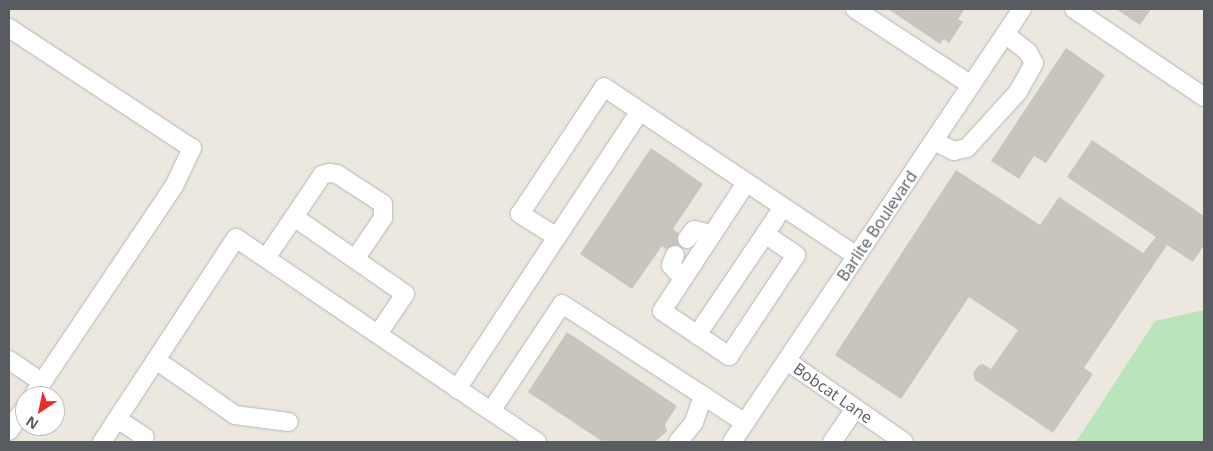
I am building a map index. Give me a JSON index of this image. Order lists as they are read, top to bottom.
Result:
{
  "streets": {
    "street": ["Barlite Boulevard", "Bobcat Lane"]
  },
  "crossings": [
    ["Barlite Boulevard", "Bobcat Lane"]
  ],
  "north": "bottom left"
}
